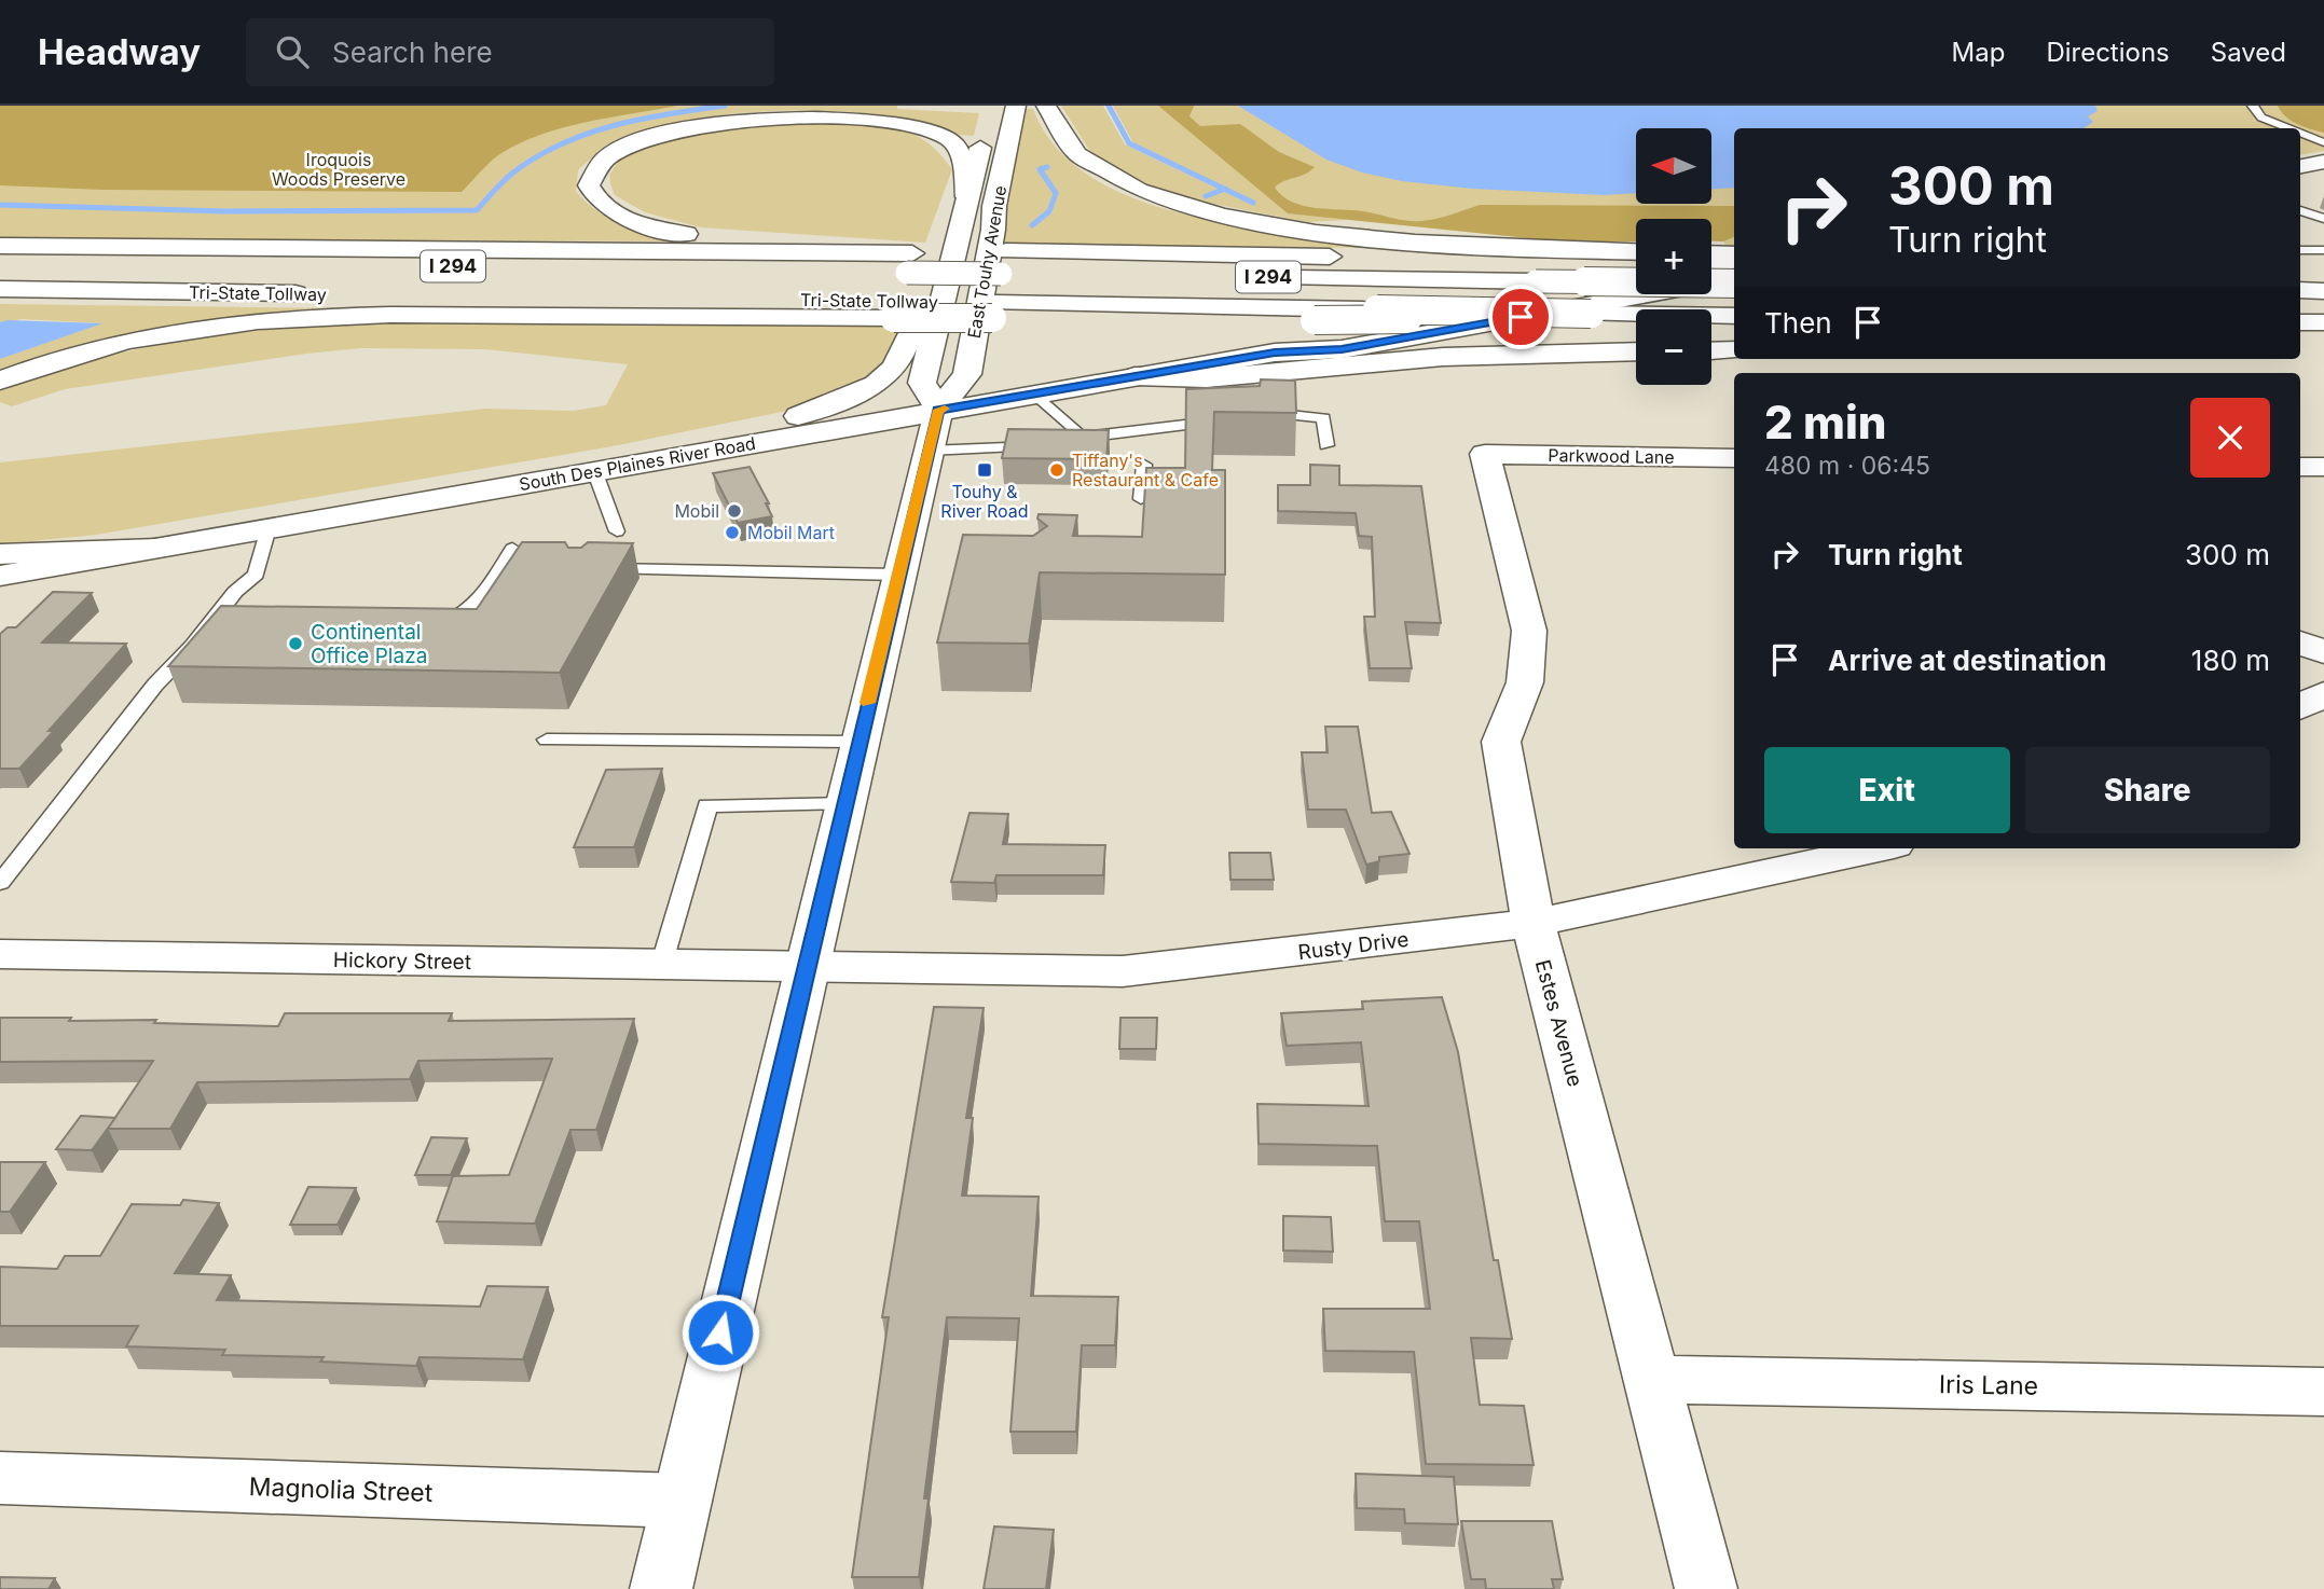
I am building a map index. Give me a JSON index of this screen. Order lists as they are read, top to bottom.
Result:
{
  "streets": {
    "main road": [
      "East Touhy Avenue",
      "I 294",
      "Tri-State Tollway",
      "Parkwood Lane",
      "South Des Plaines River Road",
      "Rusty Drive",
      "Hickory Street",
      "Estes Avenue",
      "Iris Lane",
      "Magnolia Street"
    ]
  },
  "crossings": [
    ["East Touhy Avenue", "South Des Plaines River Road"],
    ["East Touhy Avenue", "Rusty Drive"],
    ["East Touhy Avenue", "Hickory Street"],
    ["East Touhy Avenue", "Magnolia Street"],
    ["Parkwood Lane", "Estes Avenue"],
    ["Rusty Drive", "Hickory Street"],
    ["Rusty Drive", "Estes Avenue"],
    ["Estes Avenue", "Iris Lane"]
  ],
  "parks": ["Iroquois Woods Preserve"],
  "places": {
    "transit": ["Touhy & River Road"],
    "other": [
      "Tiffany's Restaurant & Cafe",
      "Mobil",
      "Mobil Mart",
      "Continental Office Plaza"
    ]
  },
  "north": "left",
  "page": {
    "header": "Headway",
    "search": "Search here",
    "nav": ["Map", "Directions", "Saved"],
    "map_buttons": ["+", "−"],
    "turn": ["300 m", "Turn right"],
    "then": "Then",
    "heading": ["2 min", "480 m · 06:45"],
    "list": [
      {
        "name": "Turn right",
        "value": "300 m"
      },
      {
        "name": "Arrive at destination",
        "value": "180 m"
      }
    ],
    "buttons": ["Exit", "Share"]
  }
}
